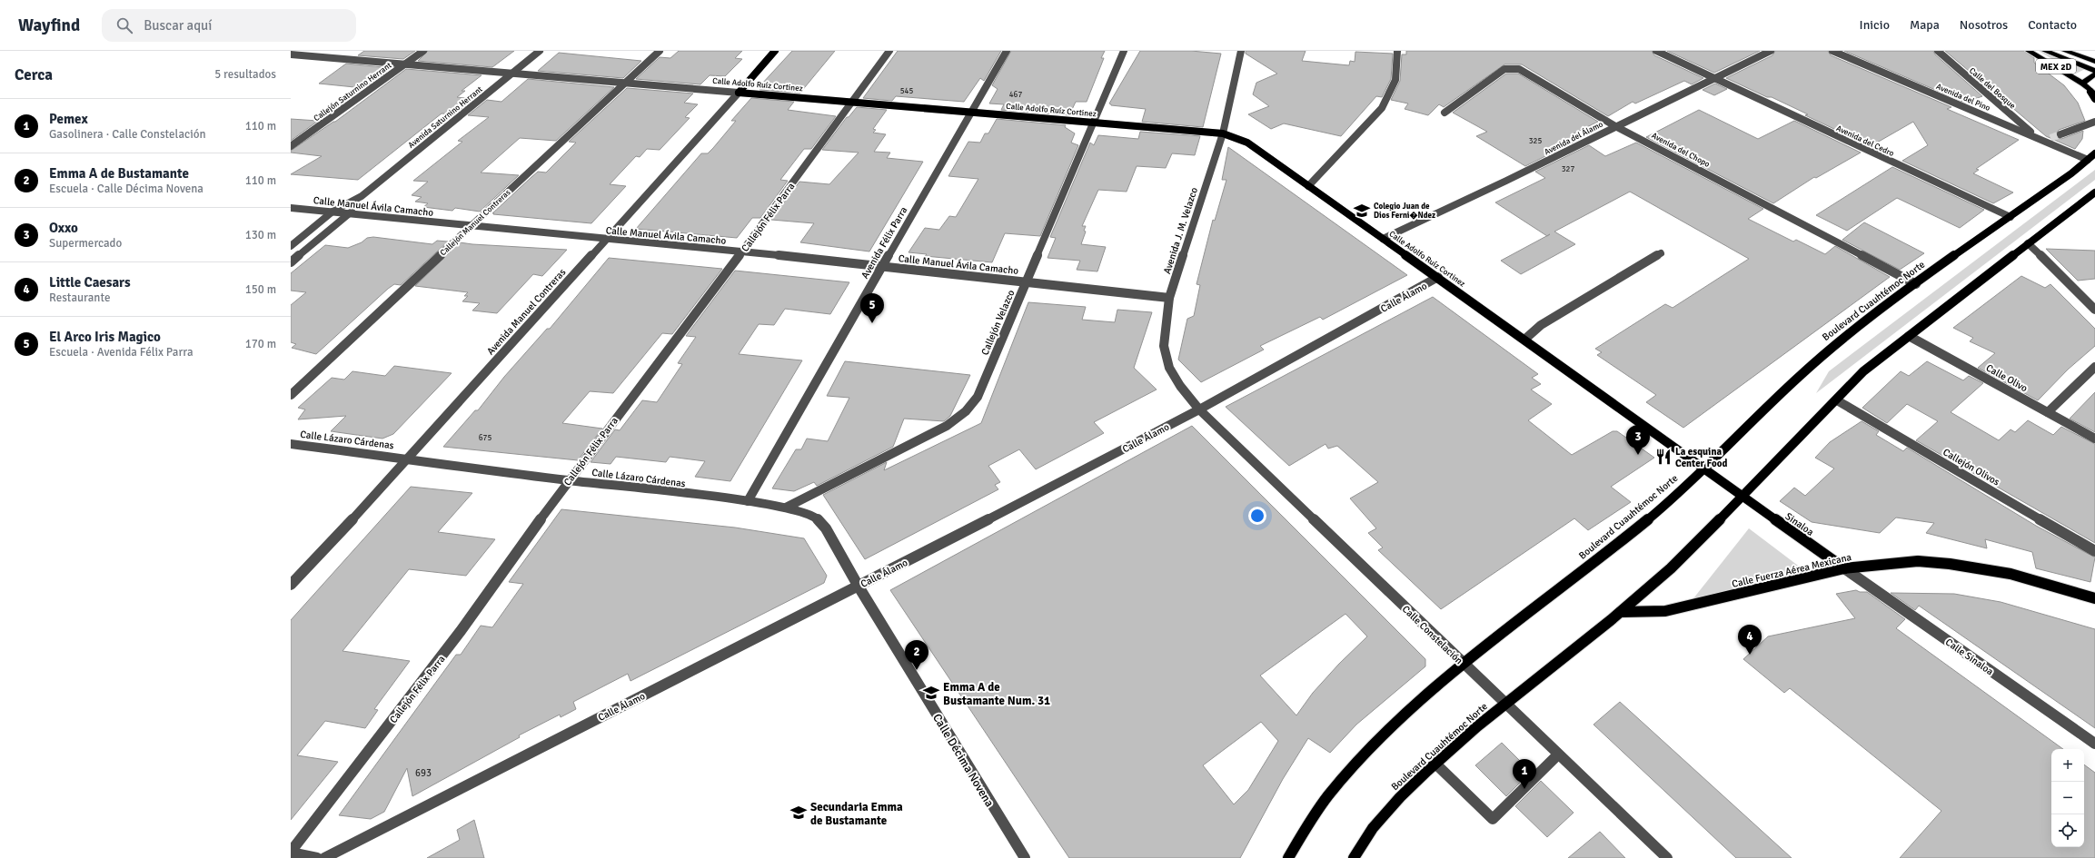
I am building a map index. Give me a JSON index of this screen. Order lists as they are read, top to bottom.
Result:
{
  "streets": {
    "highway": ["MEX 2D"],
    "main road": [
      "Calle Adolfo Ruíz Cortinez",
      "Boulevard Cuauhtémoc Norte",
      "Avenida Manuel Contreras",
      "Sinaloa",
      "Calle Fuerza Aérea Mexicana"
    ],
    "street": [
      "Calle del Bosque",
      "Callejón Saturnino Herrant",
      "Avenida del Pino",
      "Avenida Saturnino Herrant",
      "Avenida del Álamo",
      "Avenida del Cedro",
      "Avenida del Chopo",
      "Calle Manuel Ávila Camacho",
      "Callejón Félix Parra",
      "Callejón Manuel Contreras",
      "Avenida J. M. Velazco",
      "Avenida Félix Parra",
      "Calle Álamo",
      "Callejón Velazco",
      "Calle Olivo",
      "Calle Lázaro Cárdenas",
      "Callejón Olivos",
      "Calle Constelación",
      "Calle Sinaloa",
      "Calle Décima Novena"
    ]
  },
  "crossings": [
    ["Calle Adolfo Ruíz Cortinez", "Callejón Saturnino Herrant"],
    ["Calle Adolfo Ruíz Cortinez", "Avenida Saturnino Herrant"],
    ["Calle Adolfo Ruíz Cortinez", "Avenida del Álamo"],
    ["Calle Adolfo Ruíz Cortinez", "Callejón Félix Parra"],
    ["Calle Adolfo Ruíz Cortinez", "Callejón Manuel Contreras"],
    ["Calle Adolfo Ruíz Cortinez", "Avenida J. M. Velazco"],
    ["Calle Adolfo Ruíz Cortinez", "Avenida Félix Parra"],
    ["Calle Adolfo Ruíz Cortinez", "Calle Álamo"],
    ["Calle Adolfo Ruíz Cortinez", "Boulevard Cuauhtémoc Norte"],
    ["Calle Adolfo Ruíz Cortinez", "Avenida Manuel Contreras"],
    ["Calle Adolfo Ruíz Cortinez", "Callejón Velazco"],
    ["Calle Adolfo Ruíz Cortinez", "Sinaloa"],
    ["Calle del Bosque", "Avenida del Pino"],
    ["Avenida del Pino", "Boulevard Cuauhtémoc Norte"],
    ["Avenida Saturnino Herrant", "Calle Manuel Ávila Camacho"],
    ["Avenida del Álamo", "Avenida del Cedro"],
    ["Avenida del Álamo", "Avenida del Chopo"],
    ["Avenida del Cedro", "Boulevard Cuauhtémoc Norte"],
    ["Avenida del Chopo", "Boulevard Cuauhtémoc Norte"],
    ["Calle Manuel Ávila Camacho", "Callejón Félix Parra"],
    ["Calle Manuel Ávila Camacho", "Callejón Manuel Contreras"],
    ["Calle Manuel Ávila Camacho", "Avenida J. M. Velazco"],
    ["Calle Manuel Ávila Camacho", "Avenida Félix Parra"],
    ["Calle Manuel Ávila Camacho", "Avenida Manuel Contreras"],
    ["Calle Manuel Ávila Camacho", "Callejón Velazco"],
    ["Callejón Félix Parra", "Calle Lázaro Cárdenas"],
    ["Avenida J. M. Velazco", "Calle Álamo"],
    ["Avenida J. M. Velazco", "Calle Constelación"],
    ["Avenida Félix Parra", "Calle Lázaro Cárdenas"],
    ["Calle Álamo", "Calle Lázaro Cárdenas"],
    ["Calle Álamo", "Calle Constelación"],
    ["Calle Álamo", "Calle Décima Novena"],
    ["Boulevard Cuauhtémoc Norte", "Calle Olivo"],
    ["Boulevard Cuauhtémoc Norte", "Callejón Olivos"],
    ["Boulevard Cuauhtémoc Norte", "Sinaloa"],
    ["Boulevard Cuauhtémoc Norte", "Calle Fuerza Aérea Mexicana"],
    ["Boulevard Cuauhtémoc Norte", "Calle Constelación"],
    ["Avenida Manuel Contreras", "Calle Lázaro Cárdenas"],
    ["Callejón Velazco", "Calle Lázaro Cárdenas"],
    ["Calle Lázaro Cárdenas", "Calle Décima Novena"],
    ["Sinaloa", "Calle Fuerza Aérea Mexicana"],
    ["Sinaloa", "Calle Sinaloa"],
    ["Calle Fuerza Aérea Mexicana", "Calle Sinaloa"]
  ],
  "places": {
    "school or university": ["Colegio Juan de Dios Ferni�Ndez", "Emma A de Bustamante Num. 31", "Secundaria Emma de Bustamante"],
    "restaurant": ["La esquina Center Food"]
  },
  "house_numbers": [
    "545",
    "467",
    "325",
    "327",
    "675",
    "693"
  ],
  "page": {
    "header": "Wayfind",
    "search": "Buscar aquí",
    "nav": [
      "Inicio",
      "Mapa",
      "Nosotros",
      "Contacto"
    ],
    "heading": ["Cerca", "5 resultados"],
    "list": [
      {
        "mark": "1",
        "name": "Pemex",
        "note": "Gasolinera · Calle Constelación",
        "value": "110 m"
      },
      {
        "mark": "2",
        "name": "Emma A de Bustamante",
        "note": "Escuela · Calle Décima Novena",
        "value": "110 m"
      },
      {
        "mark": "3",
        "name": "Oxxo",
        "note": "Supermercado",
        "value": "130 m"
      },
      {
        "mark": "4",
        "name": "Little Caesars",
        "note": "Restaurante",
        "value": "150 m"
      },
      {
        "mark": "5",
        "name": "El Arco Iris Magico",
        "note": "Escuela · Avenida Félix Parra",
        "value": "170 m"
      }
    ],
    "pins": [
      "5",
      "3",
      "4",
      "2",
      "1"
    ],
    "map_buttons": ["+", "−"]
  }
}
